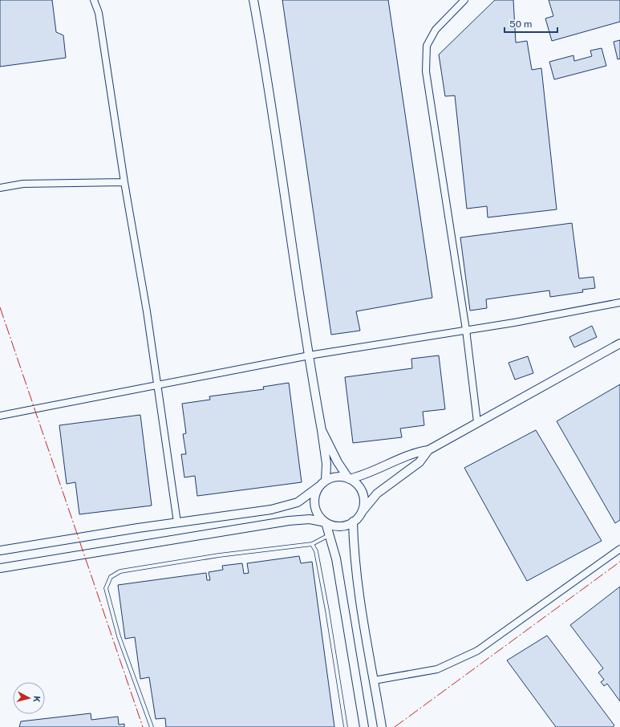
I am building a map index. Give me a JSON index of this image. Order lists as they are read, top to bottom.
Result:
{
  "scale_bar": "50 m",
  "north": "right"
}
